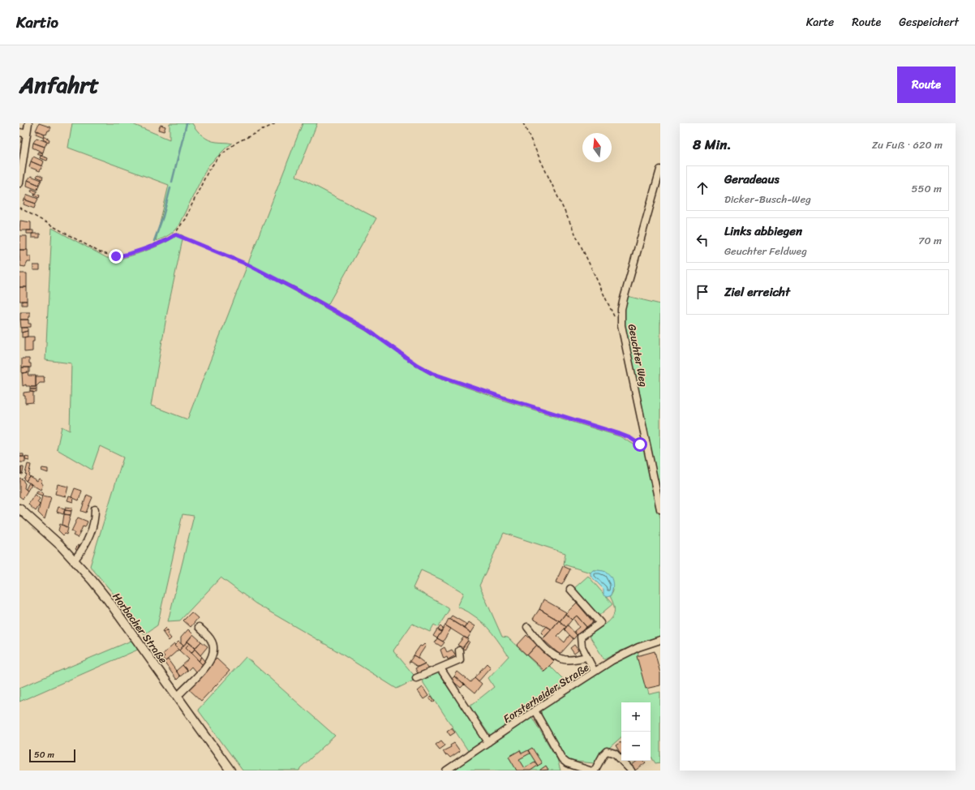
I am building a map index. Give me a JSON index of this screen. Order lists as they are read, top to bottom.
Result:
{
  "streets": {
    "main road": ["Horbacher Straße"],
    "street": ["Geuchter Weg", "Forsterheider Straße"]
  },
  "scale_bar": "50 m",
  "north": "top",
  "page": {
    "header": "Kartio",
    "nav": ["Karte", "Route", "Gespeichert"],
    "title": "Anfahrt",
    "buttons": "Route",
    "heading": ["8 Min.", "Zu Fuß · 620 m"],
    "list": [
      ["Geradeaus", "Dicker-Busch-Weg", "550 m"],
      ["Links abbiegen", "Geuchter Feldweg", "70 m"],
      "Ziel erreicht"
    ],
    "map_buttons": ["+", "−"],
    "scale": "50 m"
  }
}
